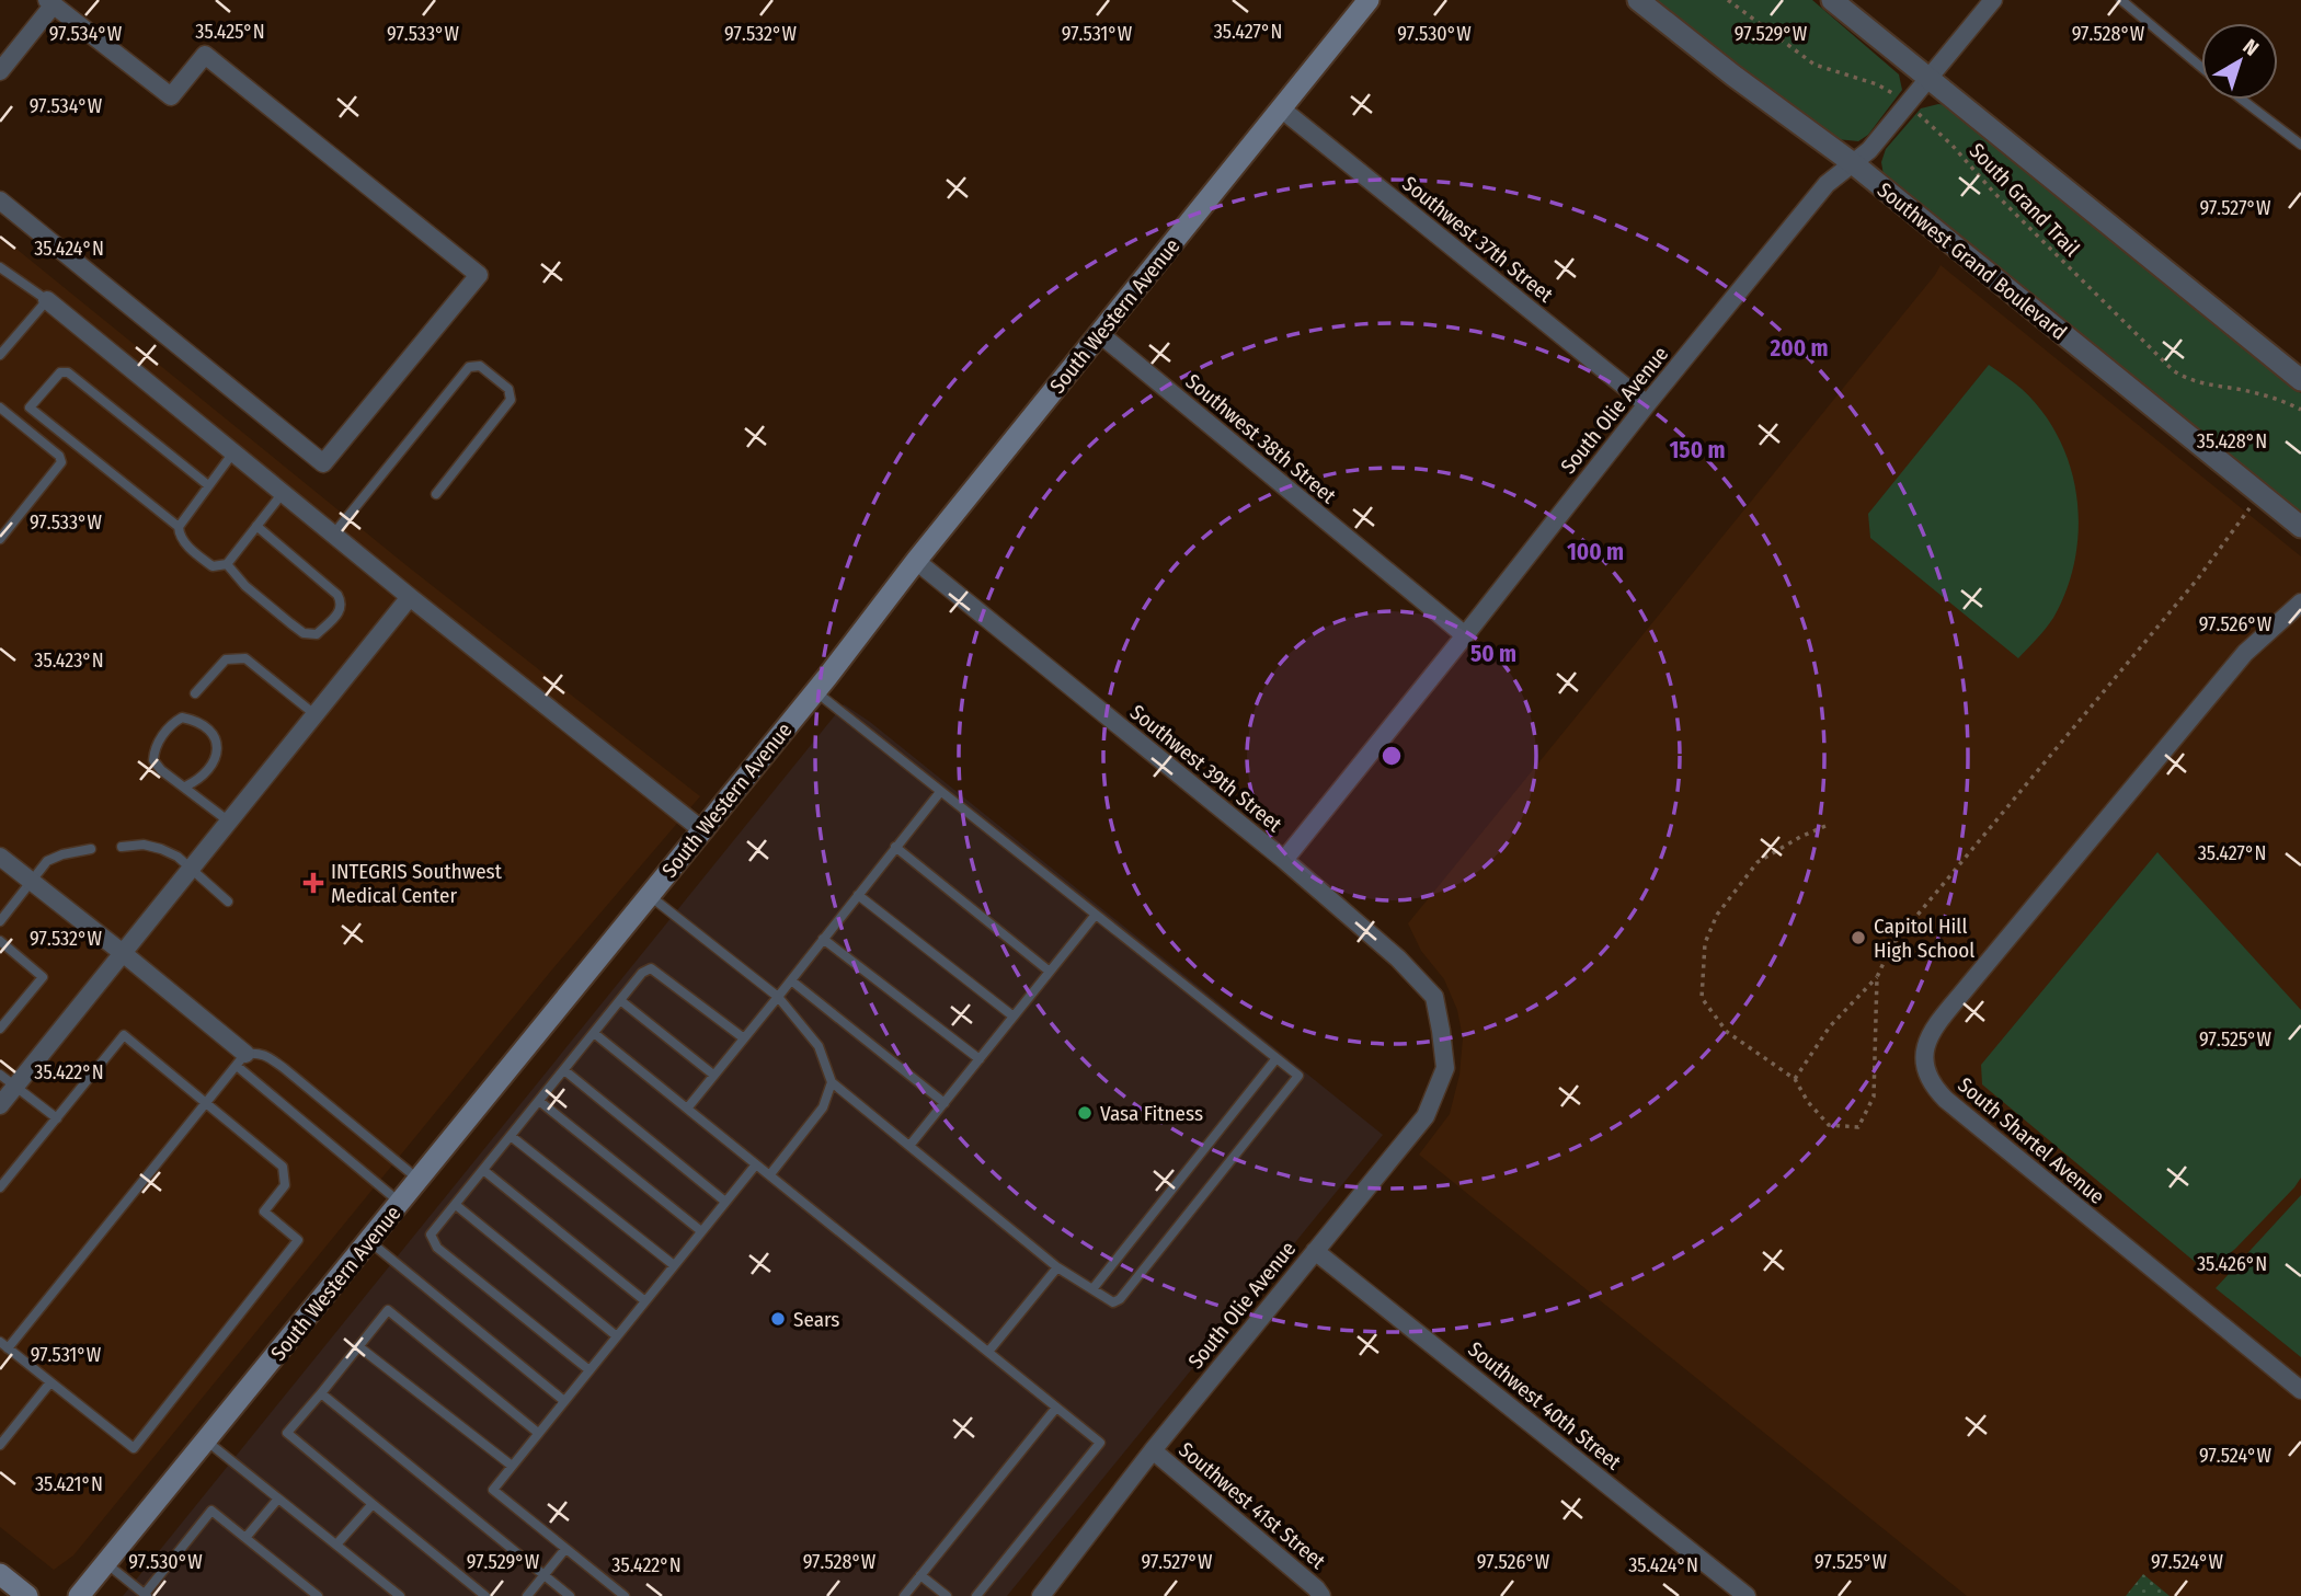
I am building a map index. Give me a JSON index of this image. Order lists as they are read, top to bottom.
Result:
{
  "streets": {
    "main road": ["South Western Avenue"],
    "street": [
      "Southwest 37th Street",
      "Southwest Grand Boulevard",
      "South Olie Avenue",
      "Southwest 38th Street",
      "Southwest 39th Street",
      "South Shartel Avenue",
      "Southwest 40th Street",
      "Southwest 41st Street"
    ],
    "path": ["South Grand Trail"]
  },
  "crossings": [
    ["South Grand Trail", "South Olie Avenue"],
    ["Southwest 37th Street", "South Western Avenue"],
    ["Southwest 37th Street", "South Olie Avenue"],
    ["Southwest Grand Boulevard", "South Olie Avenue"],
    ["South Western Avenue", "Southwest 38th Street"],
    ["South Western Avenue", "Southwest 39th Street"],
    ["South Olie Avenue", "Southwest 38th Street"],
    ["South Olie Avenue", "Southwest 39th Street"],
    ["South Olie Avenue", "Southwest 40th Street"],
    ["South Olie Avenue", "Southwest 41st Street"]
  ],
  "places": {
    "health": ["INTEGRIS Southwest Medical Center"],
    "other": ["Capitol Hill High School", "Vasa Fitness", "Sears"]
  },
  "north": "top right",
  "coordinates": [
    "35.427°N",
    "35.425°N",
    "97.534°W",
    "97.533°W",
    "97.532°W",
    "97.531°W",
    "97.530°W",
    "97.529°W",
    "97.528°W",
    "97.527°W",
    "35.424°N",
    "35.428°N",
    "97.526°W",
    "35.423°N",
    "97.525°W",
    "35.422°N",
    "35.426°N",
    "97.524°W",
    "35.421°N"
  ],
  "rings": [
    "200 m",
    "150 m",
    "100 m",
    "50 m"
  ]
}
